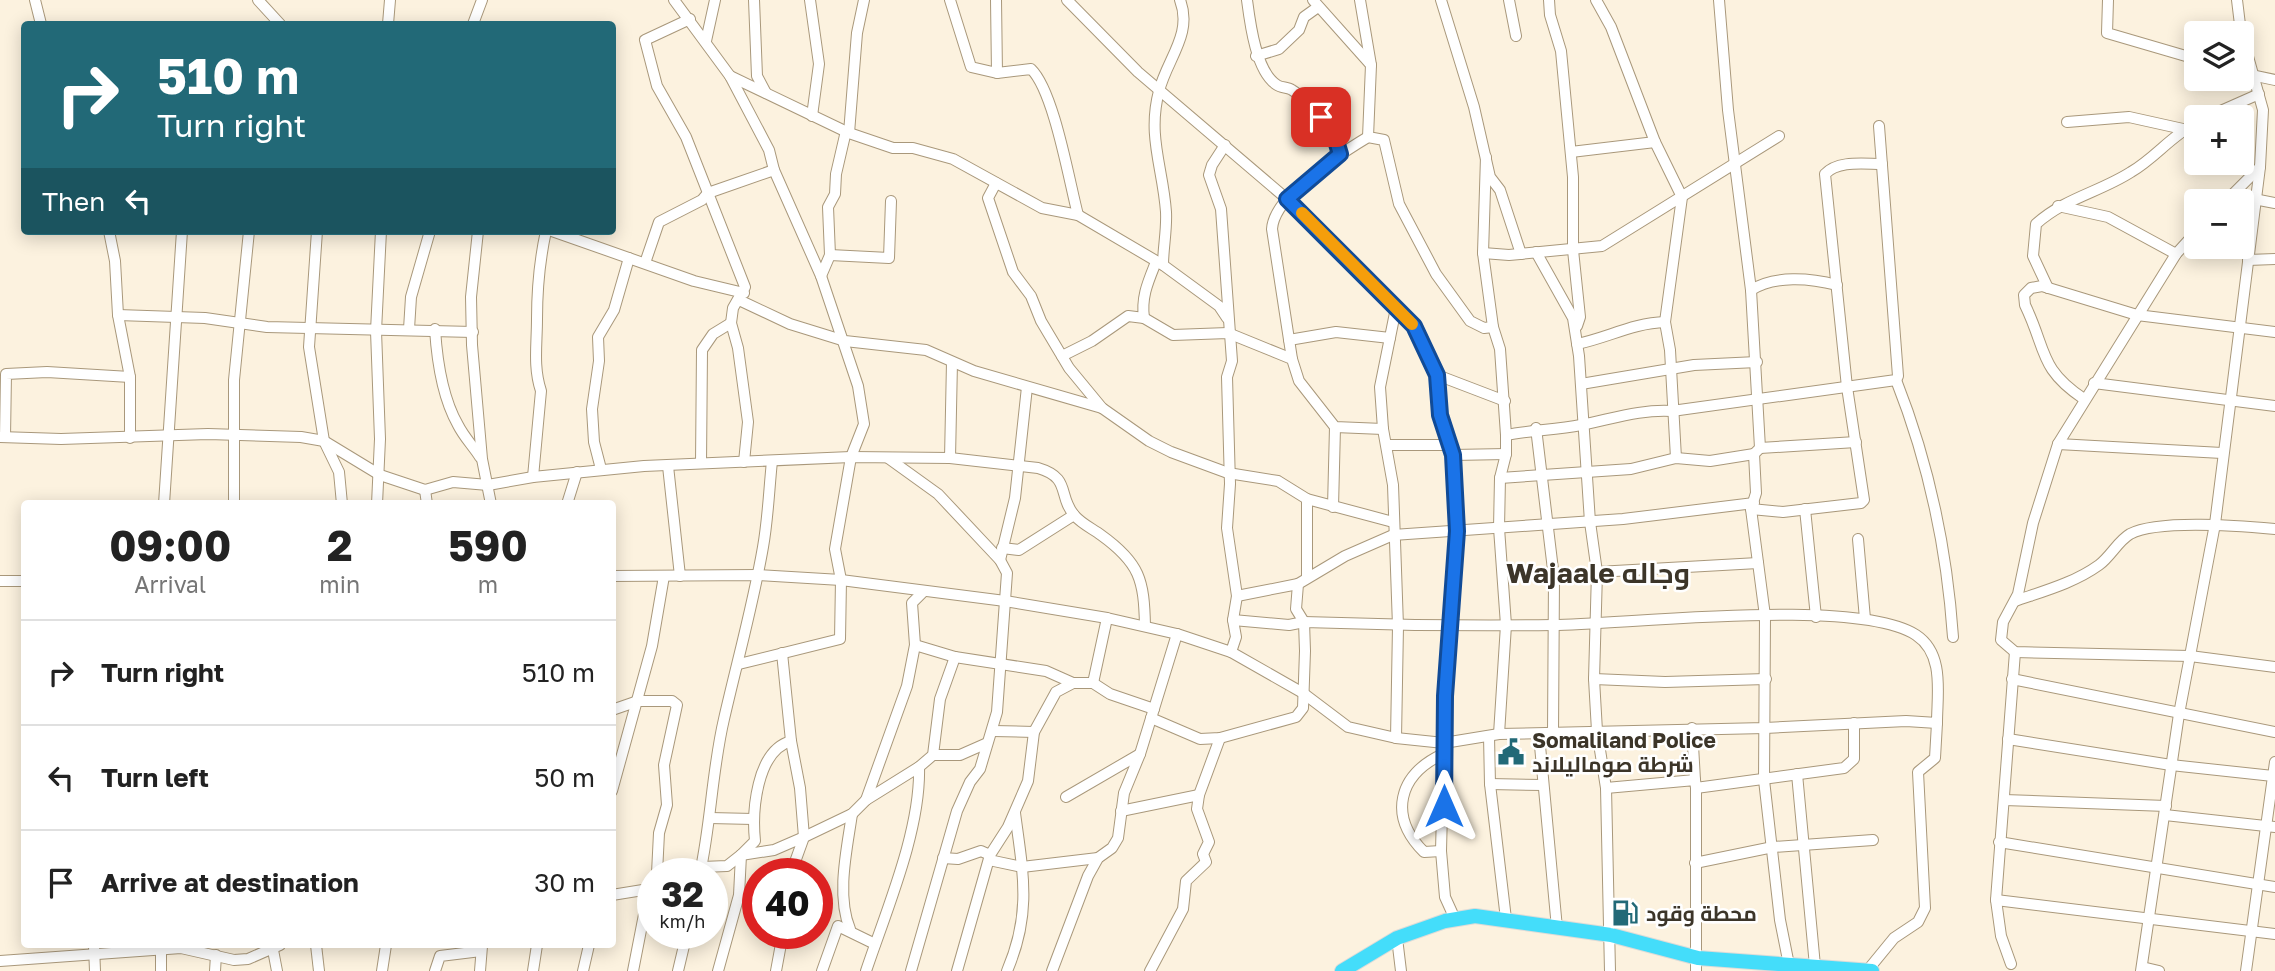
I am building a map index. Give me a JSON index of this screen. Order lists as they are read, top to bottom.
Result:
{
  "districts": ["Wajaale وجاله"],
  "places": {
    "public building": ["Somaliland Police شرطة صوماليلاند"],
    "fuel station": ["محطة وقود"]
  },
  "page": {
    "map_buttons": ["+", "−"],
    "turn": ["510 m", "Turn right"],
    "then": "Then",
    "eta": [
      "09:00",
      "Arrival",
      "2",
      "min",
      "590",
      "m"
    ],
    "list": [
      {
        "name": "Turn right",
        "value": "510 m"
      },
      {
        "name": "Turn left",
        "value": "50 m"
      },
      {
        "name": "Arrive at destination",
        "value": "30 m"
      }
    ],
    "speed": "32 km/h",
    "limit": "40"
  }
}
